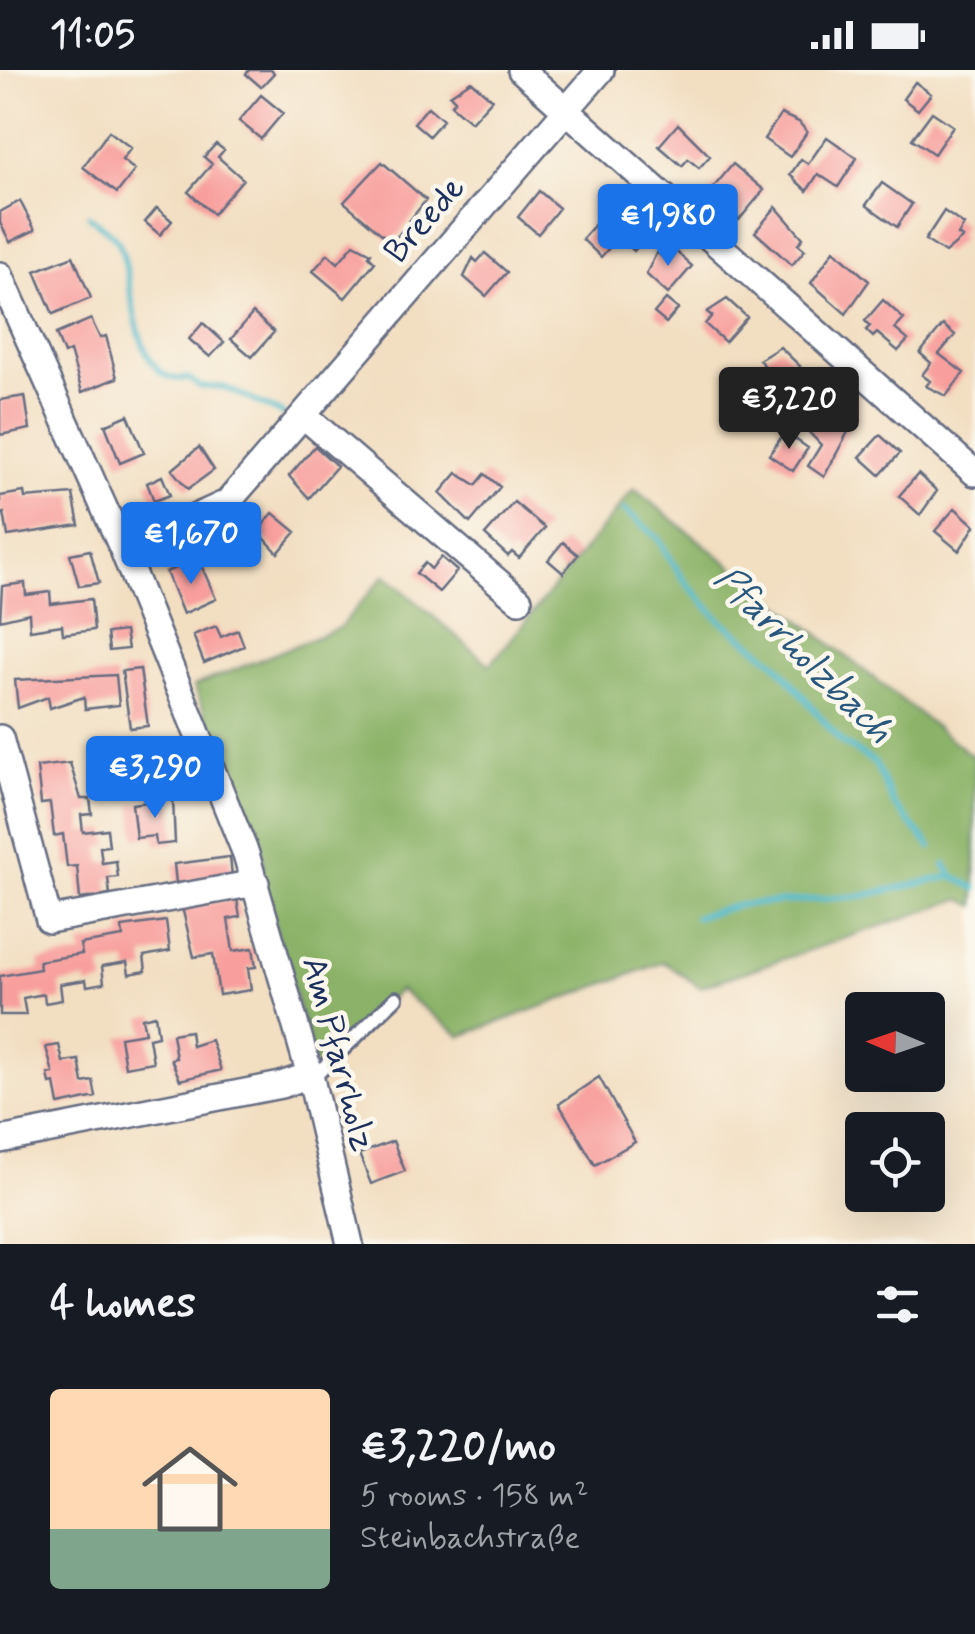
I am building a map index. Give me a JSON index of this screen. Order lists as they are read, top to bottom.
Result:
{
  "streets": {
    "street": ["Breede", "Am Pfarrholz"]
  },
  "crossings": [
    ["Breede", "Am Pfarrholz"]
  ],
  "water": ["Pfarrholzbach"],
  "north": "left",
  "page": {
    "status": "11:05",
    "price": [
      "€1,980",
      "€3,220",
      "€1,670",
      "€3,290"
    ],
    "heading": "4 homes",
    "list": [
      {
        "name": "€3,220/mo",
        "note": "5 rooms · 158 m² · Steinbachstraße"
      }
    ]
  }
}
